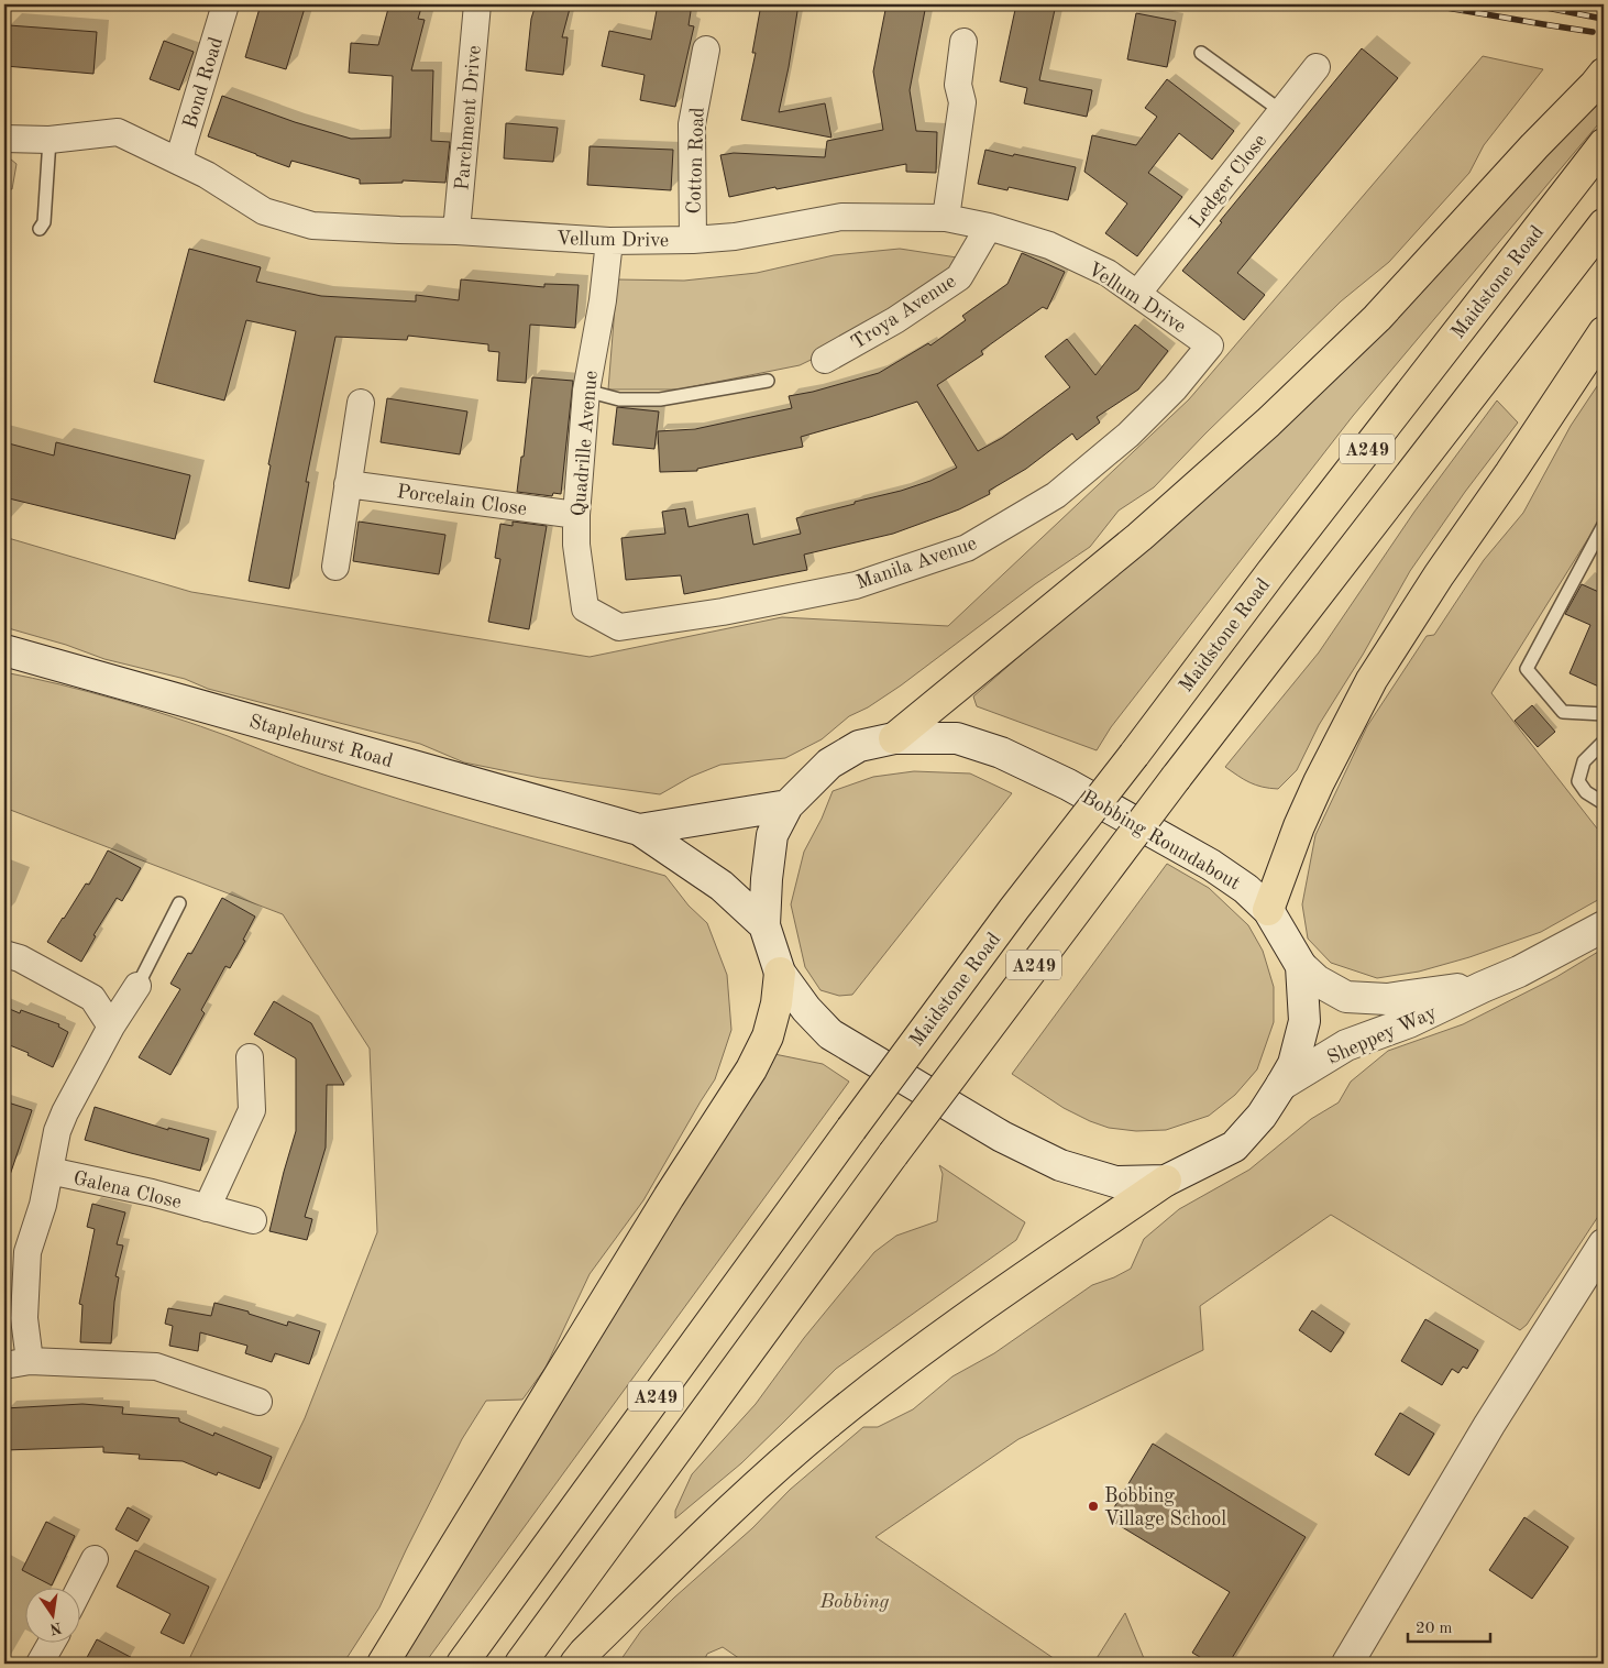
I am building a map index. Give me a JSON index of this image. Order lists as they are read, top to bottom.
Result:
{
  "streets": {
    "highway": ["Maidstone Road", "A249"],
    "main road": ["Staplehurst Road", "Bobbing Roundabout", "Sheppey Way"],
    "street": [
      "Bond Road",
      "Parchment Drive",
      "Cotton Road",
      "Ledger Close",
      "Vellum Drive",
      "Troya Avenue",
      "Quadrille Avenue",
      "Porcelain Close",
      "Manila Avenue",
      "Galena Close"
    ]
  },
  "crossings": [
    ["Bond Road", "Vellum Drive"],
    ["Parchment Drive", "Vellum Drive"],
    ["Cotton Road", "Vellum Drive"],
    ["Ledger Close", "Vellum Drive"],
    ["Vellum Drive", "Troya Avenue"],
    ["Vellum Drive", "Quadrille Avenue"],
    ["Vellum Drive", "Manila Avenue"],
    ["Quadrille Avenue", "Porcelain Close"],
    ["Quadrille Avenue", "Manila Avenue"],
    ["Staplehurst Road", "Bobbing Roundabout"],
    ["Bobbing Roundabout", "Sheppey Way"]
  ],
  "parks": ["Bobbing"],
  "places": ["Bobbing Village School"],
  "scale_bar": "20 m",
  "north": "bottom"
}
